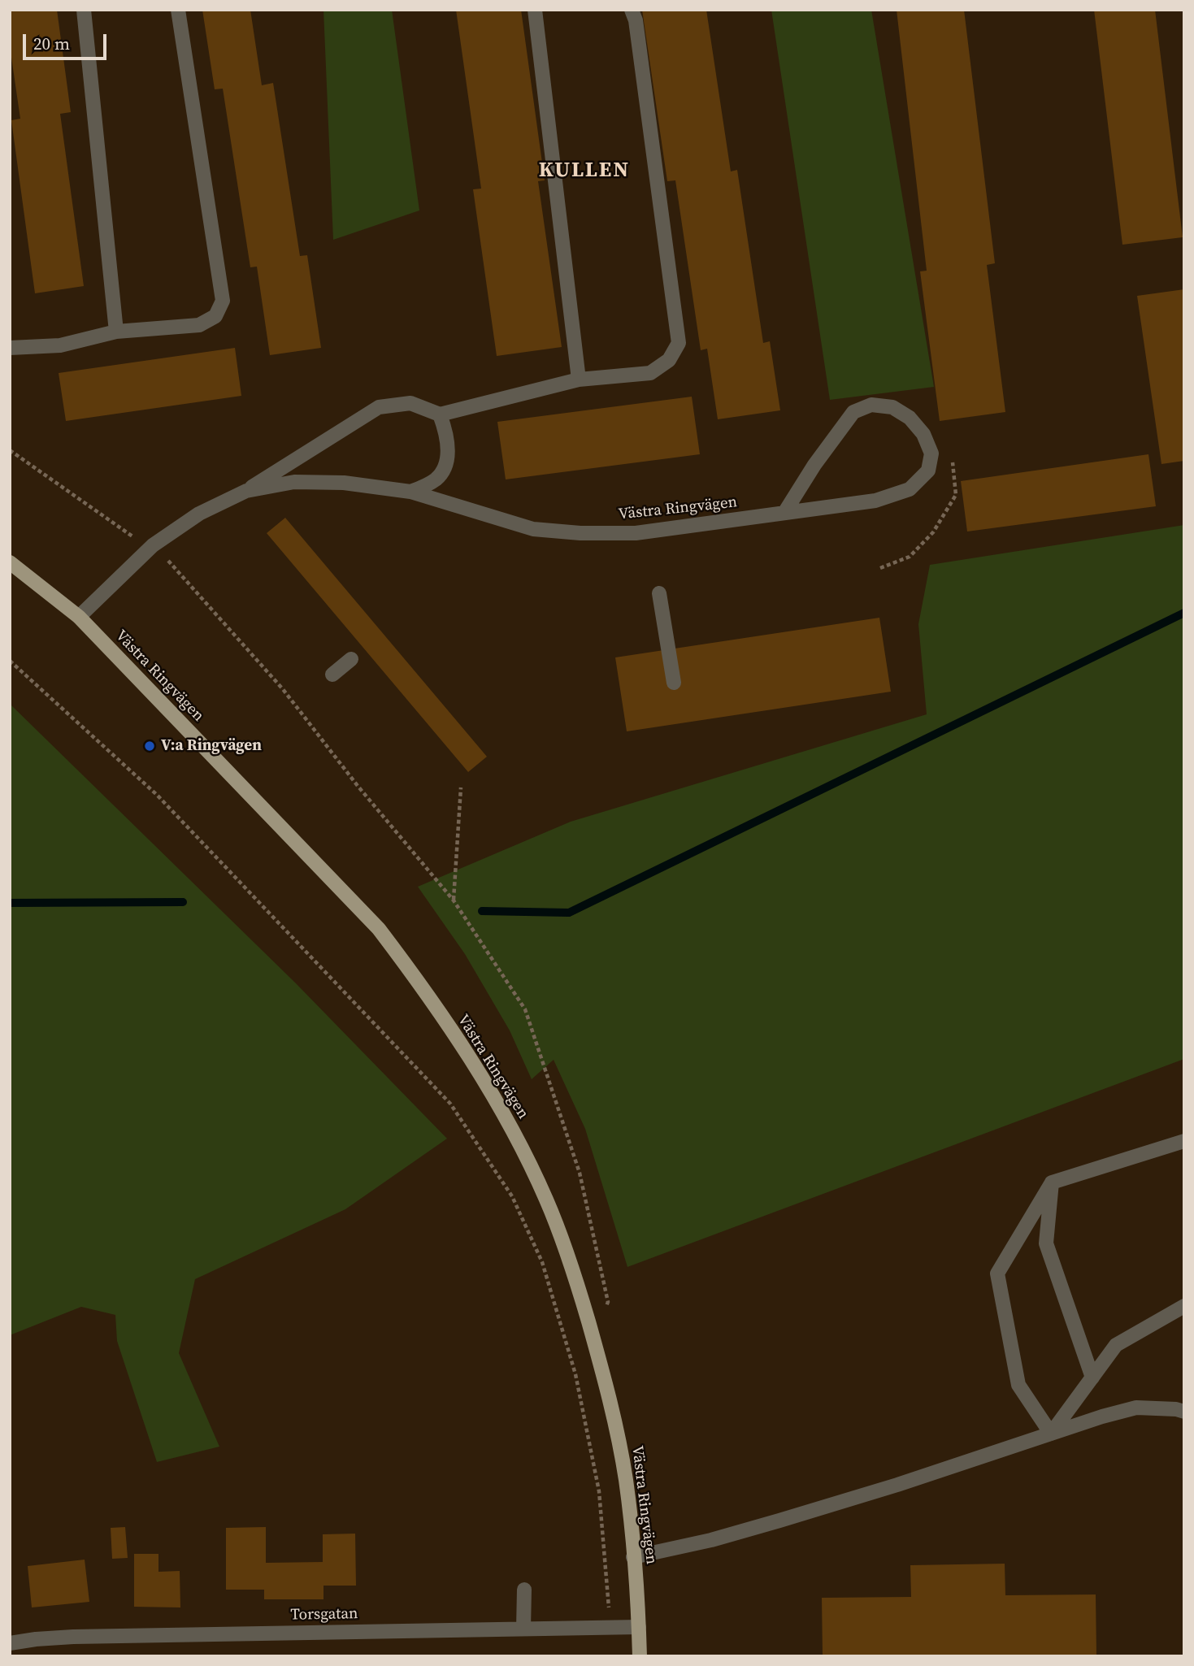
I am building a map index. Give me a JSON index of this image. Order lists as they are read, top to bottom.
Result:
{
  "streets": {
    "main road": ["Västra Ringvägen"],
    "street": ["Torsgatan"]
  },
  "crossings": [
    ["Västra Ringvägen", "Torsgatan"]
  ],
  "districts": ["KULLEN"],
  "places": ["V:a Ringvägen"],
  "scale_bar": "20 m"
}
